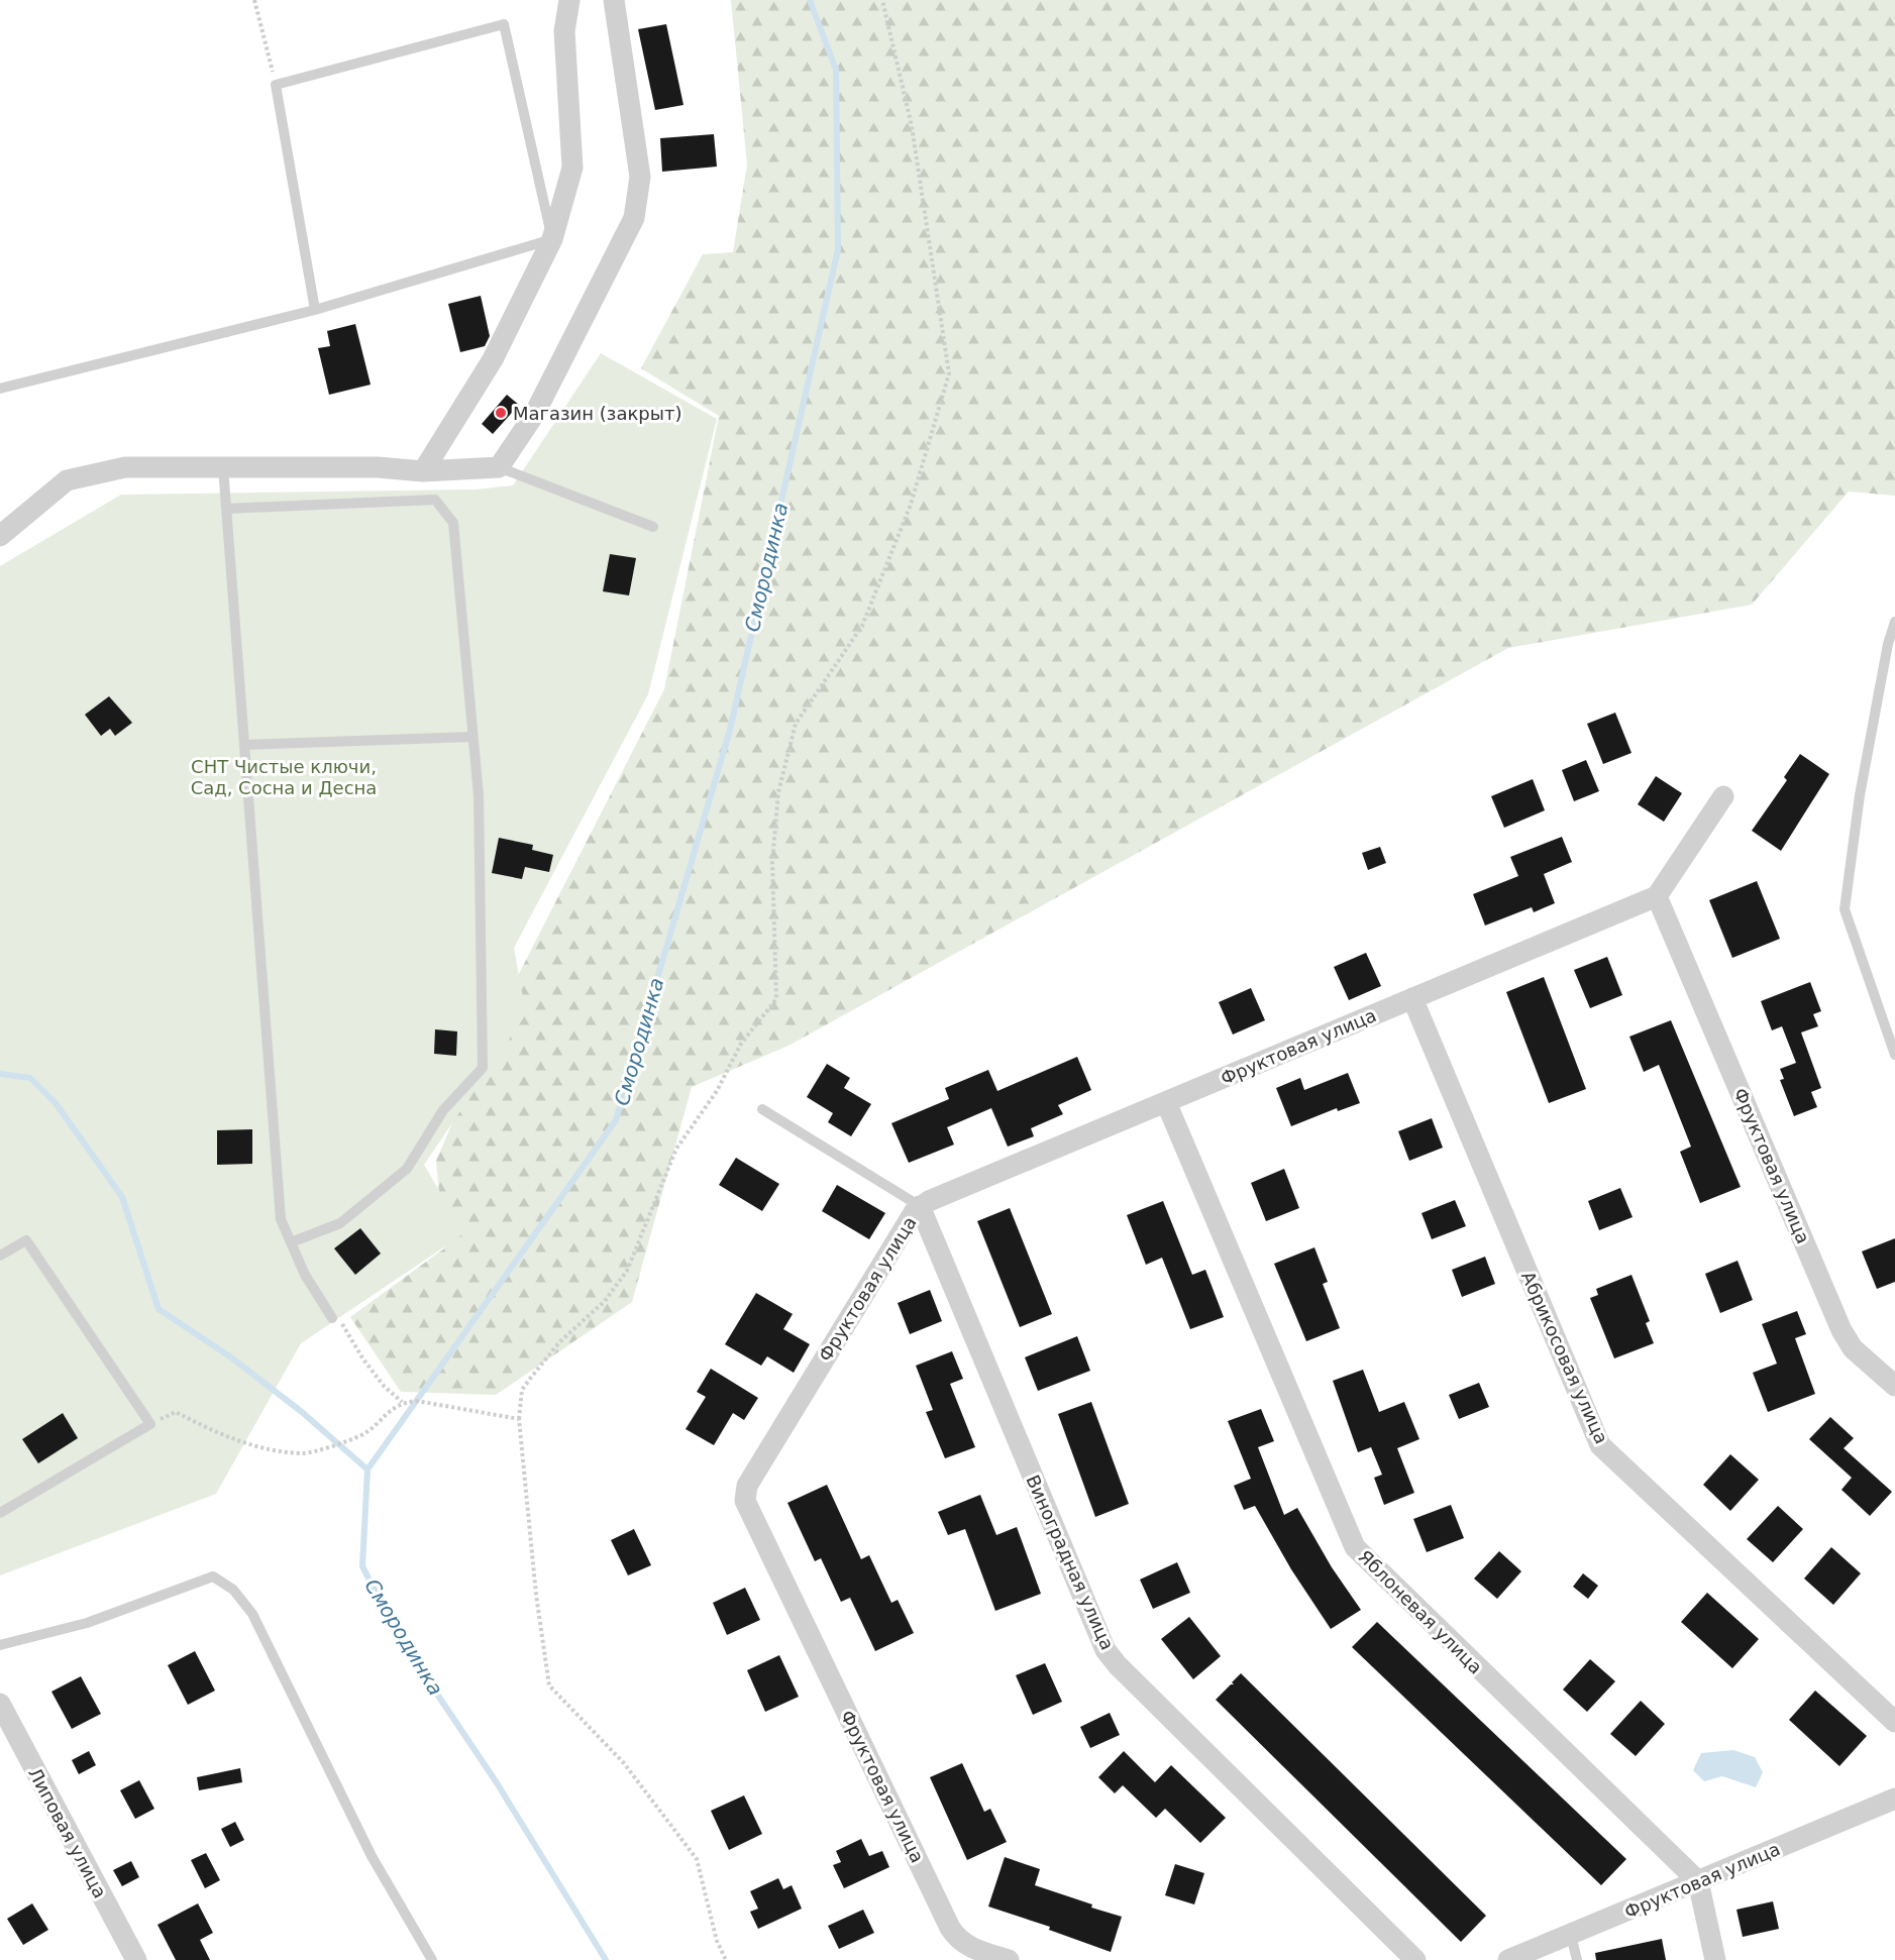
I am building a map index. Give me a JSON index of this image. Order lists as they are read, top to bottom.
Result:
{
  "streets": {
    "street": [
      "Фруктовая улица",
      "Абрикосовая улица",
      "Виноградная улица",
      "Яблоневая улица",
      "Липовая улица"
    ]
  },
  "crossings": [
    ["Фруктовая улица", "Абрикосовая улица"],
    ["Фруктовая улица", "Виноградная улица"],
    ["Фруктовая улица", "Яблоневая улица"]
  ],
  "water": ["Смородинка"],
  "parks": ["СНТ Чистые ключи, Сад, Сосна и Десна"],
  "places": ["Магазин (закрыт)"]
}
